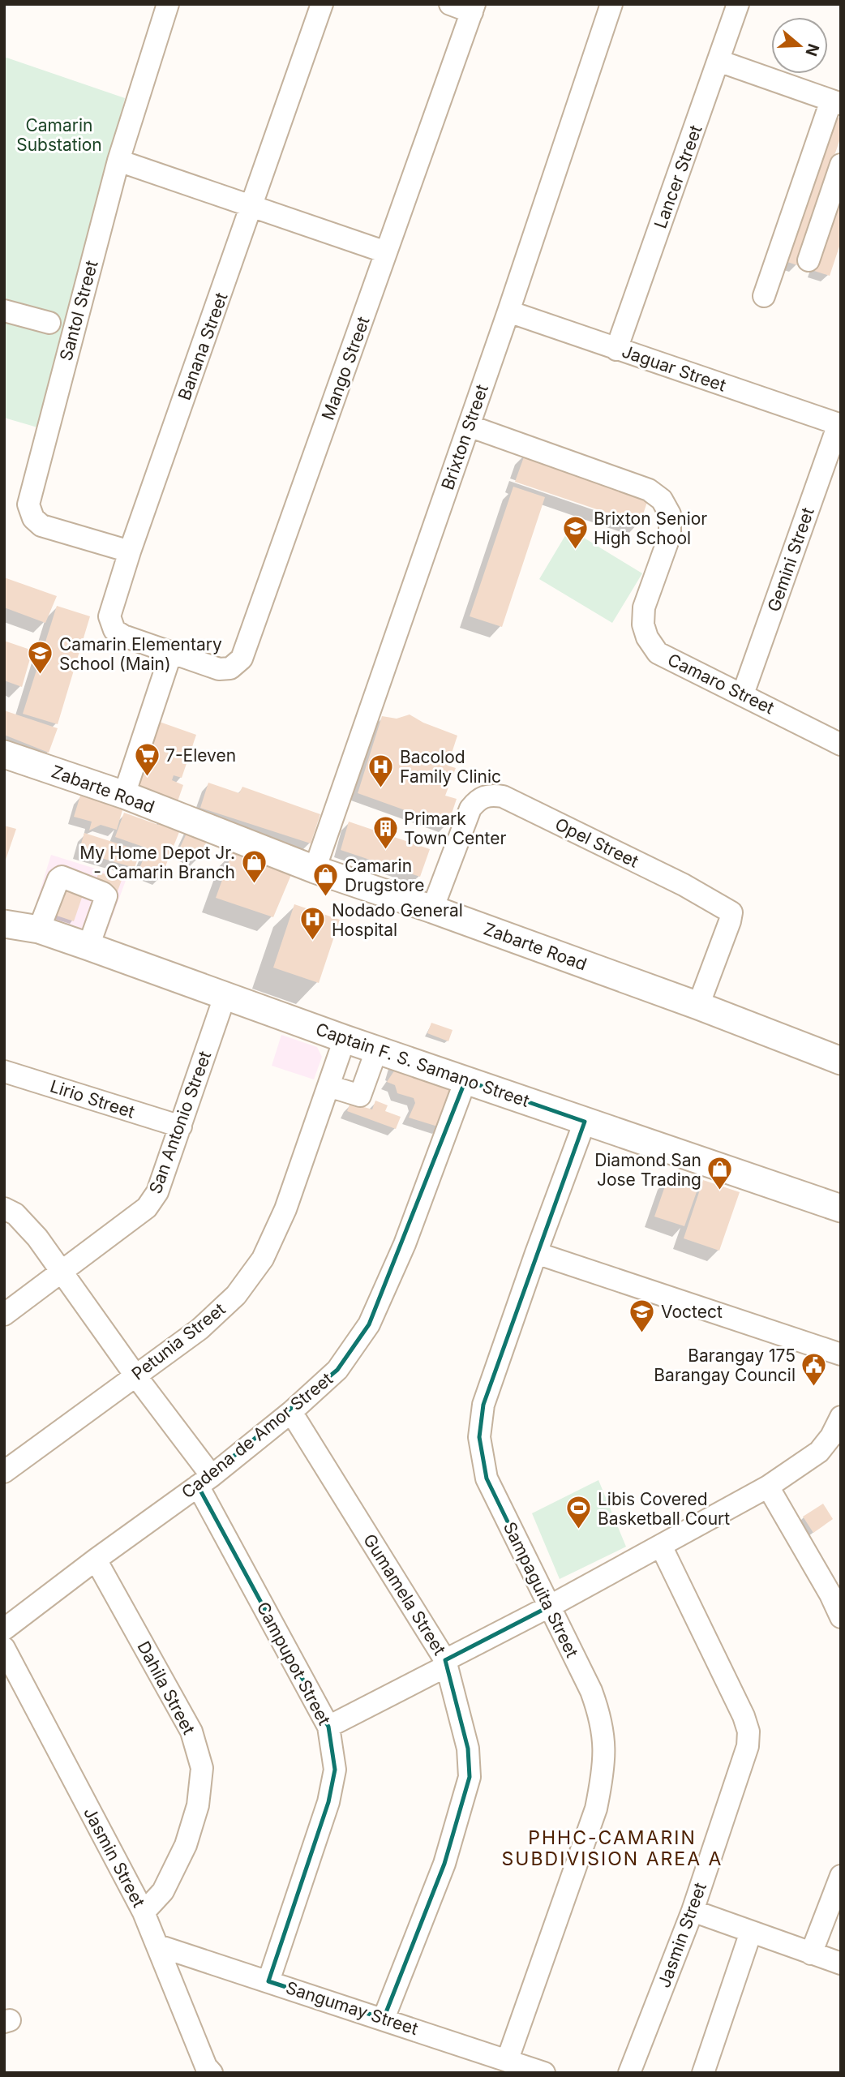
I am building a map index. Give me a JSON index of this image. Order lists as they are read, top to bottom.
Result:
{
  "streets": {
    "main road": ["Zabarte Road", "Captain F. S. Samano Street"],
    "street": [
      "Lancer Street",
      "Santol Street",
      "Banana Street",
      "Mango Street",
      "Jaguar Street",
      "Brixton Street",
      "Gemini Street",
      "Camaro Street",
      "Opel Street",
      "Lirio Street",
      "San Antonio Street",
      "Petunia Street",
      "Cadena de Amor Street",
      "Sampaguita Street",
      "Gumamela Street",
      "Campupot Street",
      "Dahila Street",
      "Jasmin Street",
      "Sangumay Street"
    ]
  },
  "crossings": [
    ["Lancer Street", "Jaguar Street"],
    ["Santol Street", "Banana Street"],
    ["Banana Street", "Mango Street"],
    ["Jaguar Street", "Brixton Street"],
    ["Jaguar Street", "Gemini Street"],
    ["Brixton Street", "Camaro Street"],
    ["Brixton Street", "Zabarte Road"],
    ["Gemini Street", "Camaro Street"],
    ["Zabarte Road", "Opel Street"],
    ["Captain F. S. Samano Street", "San Antonio Street"],
    ["Captain F. S. Samano Street", "Petunia Street"],
    ["Captain F. S. Samano Street", "Cadena de Amor Street"],
    ["Captain F. S. Samano Street", "Sampaguita Street"],
    ["Lirio Street", "San Antonio Street"],
    ["San Antonio Street", "Campupot Street"],
    ["Petunia Street", "Campupot Street"],
    ["Cadena de Amor Street", "Gumamela Street"],
    ["Cadena de Amor Street", "Campupot Street"],
    ["Cadena de Amor Street", "Dahila Street"],
    ["Sampaguita Street", "Sangumay Street"],
    ["Gumamela Street", "Sangumay Street"],
    ["Campupot Street", "Sangumay Street"],
    ["Dahila Street", "Jasmin Street"],
    ["Jasmin Street", "Sangumay Street"]
  ],
  "districts": ["PHHC-CAMARIN SUBDIVISION AREA A"],
  "parks": ["Camarin Substation"],
  "places": {
    "school or university": ["Brixton Senior High School", "Camarin Elementary School (Main)", "Voctect"],
    "supermarket": ["7-Eleven"],
    "hospital": ["Bacolod Family Clinic", "Nodado General Hospital"],
    "building": ["Primark Town Center"],
    "shop": ["My Home Depot Jr. - Camarin Branch", "Camarin Drugstore", "Diamond San Jose Trading"],
    "public building": ["Barangay 175 Barangay Council"],
    "sports": ["Libis Covered Basketball Court"]
  },
  "north": "right"
}
